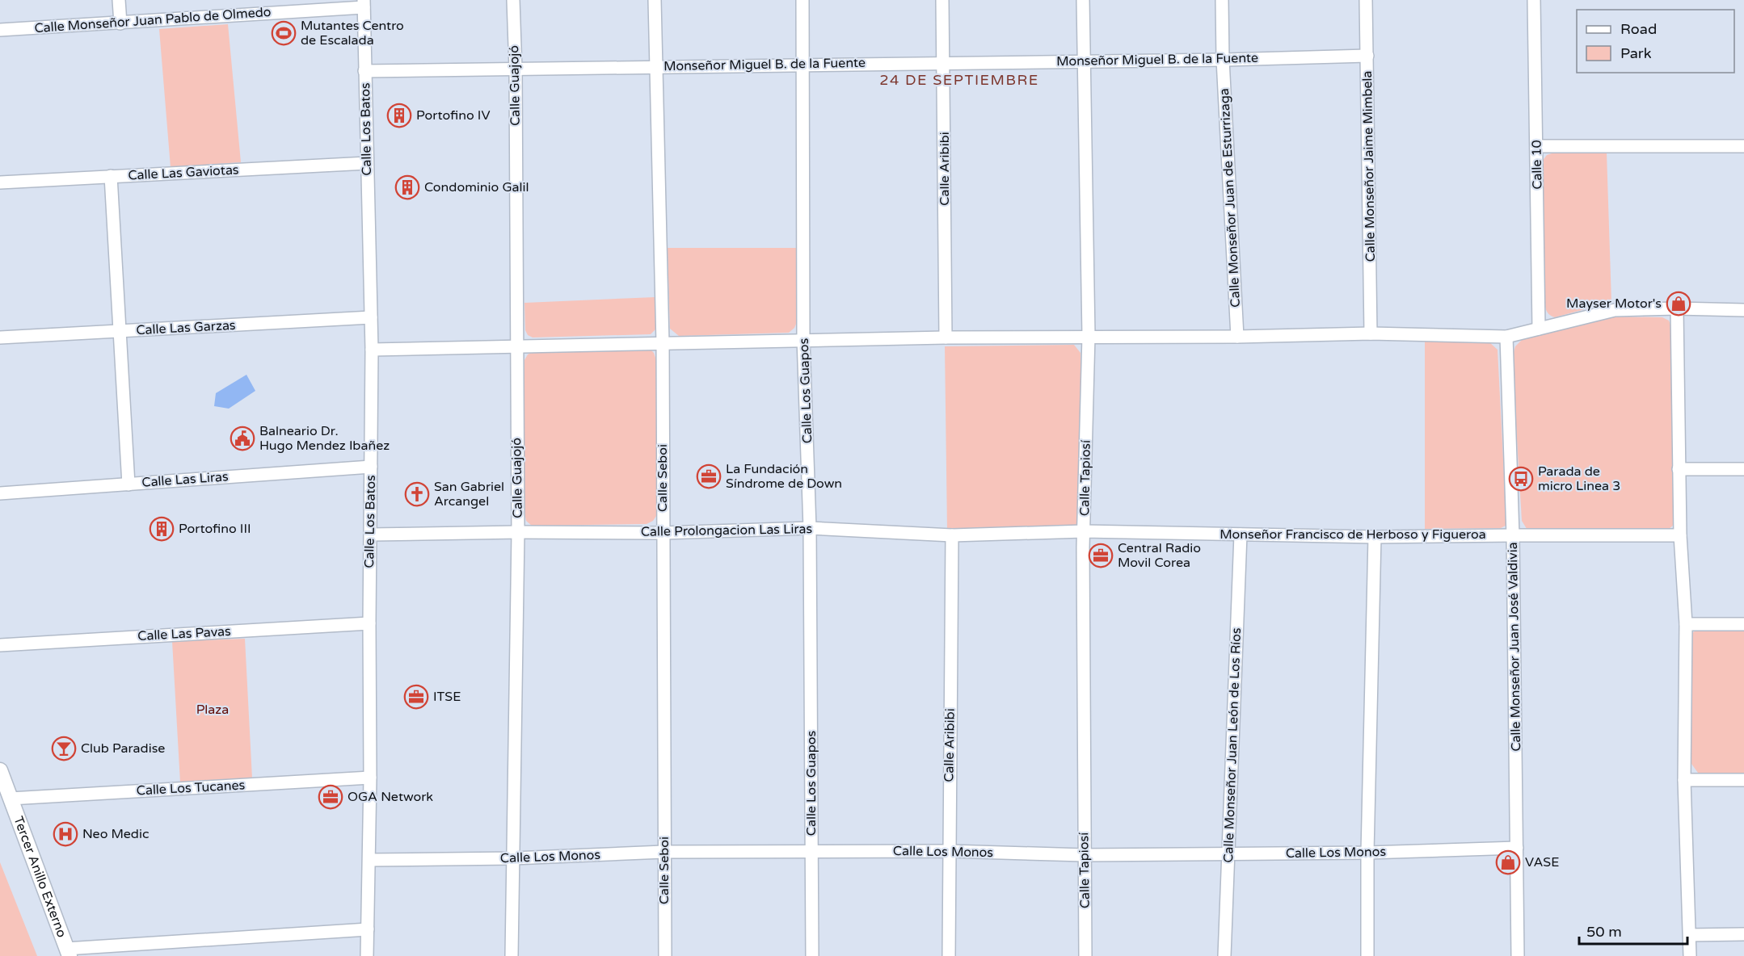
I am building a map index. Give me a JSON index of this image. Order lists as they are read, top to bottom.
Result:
{
  "streets": {
    "street": [
      "Calle Monseñor Juan Pablo de Olmedo",
      "Monseñor Miguel B. de la Fuente",
      "Calle Guajojó",
      "Calle Los Batos",
      "Calle 10",
      "Calle Monseñor Jaime Mimbela",
      "Calle Aribibi",
      "Calle Las Gaviotas",
      "Calle Monseñor Juan de Esturrizaga",
      "Calle Las Garzas",
      "Calle Los Guapos",
      "Calle Seboi",
      "Calle Tapiosí",
      "Calle Las Liras",
      "Calle Prolongacion Las Liras",
      "Monseñor Francisco de Herboso y Figueroa",
      "Calle Las Pavas",
      "Calle Monseñor Juan José Valdivia",
      "Calle Monseñor Juan León de Los Ríos",
      "Calle Los Tucanes",
      "Calle Los Monos",
      "Tercer Anillo Externo"
    ]
  },
  "crossings": [
    ["Calle Monseñor Juan Pablo de Olmedo", "Calle Los Batos"],
    ["Monseñor Miguel B. de la Fuente", "Calle Guajojó"],
    ["Monseñor Miguel B. de la Fuente", "Calle Los Batos"],
    ["Monseñor Miguel B. de la Fuente", "Calle Monseñor Jaime Mimbela"],
    ["Monseñor Miguel B. de la Fuente", "Calle Aribibi"],
    ["Monseñor Miguel B. de la Fuente", "Calle Monseñor Juan de Esturrizaga"],
    ["Monseñor Miguel B. de la Fuente", "Calle Los Guapos"],
    ["Monseñor Miguel B. de la Fuente", "Calle Seboi"],
    ["Monseñor Miguel B. de la Fuente", "Calle Tapiosí"],
    ["Calle Guajojó", "Calle Prolongacion Las Liras"],
    ["Calle Guajojó", "Calle Los Monos"],
    ["Calle Los Batos", "Calle Las Gaviotas"],
    ["Calle Los Batos", "Calle Las Garzas"],
    ["Calle Los Batos", "Calle Las Liras"],
    ["Calle Los Batos", "Calle Prolongacion Las Liras"],
    ["Calle Los Batos", "Calle Las Pavas"],
    ["Calle Los Batos", "Calle Los Tucanes"],
    ["Calle Los Batos", "Calle Los Monos"],
    ["Calle Aribibi", "Calle Prolongacion Las Liras"],
    ["Calle Aribibi", "Calle Los Monos"],
    ["Calle Los Guapos", "Calle Prolongacion Las Liras"],
    ["Calle Los Guapos", "Calle Los Monos"],
    ["Calle Seboi", "Calle Prolongacion Las Liras"],
    ["Calle Seboi", "Calle Los Monos"],
    ["Calle Tapiosí", "Calle Prolongacion Las Liras"],
    ["Calle Tapiosí", "Monseñor Francisco de Herboso y Figueroa"],
    ["Calle Tapiosí", "Calle Los Monos"],
    ["Calle Prolongacion Las Liras", "Monseñor Francisco de Herboso y Figueroa"],
    ["Monseñor Francisco de Herboso y Figueroa", "Calle Monseñor Juan José Valdivia"],
    ["Monseñor Francisco de Herboso y Figueroa", "Calle Monseñor Juan León de Los Ríos"],
    ["Calle Monseñor Juan José Valdivia", "Calle Los Monos"],
    ["Calle Monseñor Juan León de Los Ríos", "Calle Los Monos"],
    ["Calle Los Tucanes", "Tercer Anillo Externo"]
  ],
  "districts": ["24 DE SEPTIEMBRE"],
  "parks": ["Plaza"],
  "places": {
    "sports": ["Mutantes Centro de Escalada"],
    "building": ["Portofino IV", "Condominio Galil", "Portofino III"],
    "shop": ["Mayser Motor's", "VASE"],
    "public building": ["Balneario Dr. Hugo Mendez Ibañez"],
    "office": [
      "La Fundación Síndrome de Down",
      "Central Radio Movil Corea",
      "ITSE",
      "OGA Network"
    ],
    "bus stop": ["Parada de micro Linea 3"],
    "church": ["San Gabriel Arcangel"],
    "bar": ["Club Paradise"],
    "hospital": ["Neo Medic"]
  },
  "legend": ["Road", "Park"],
  "scale_bar": "50 m"
}
